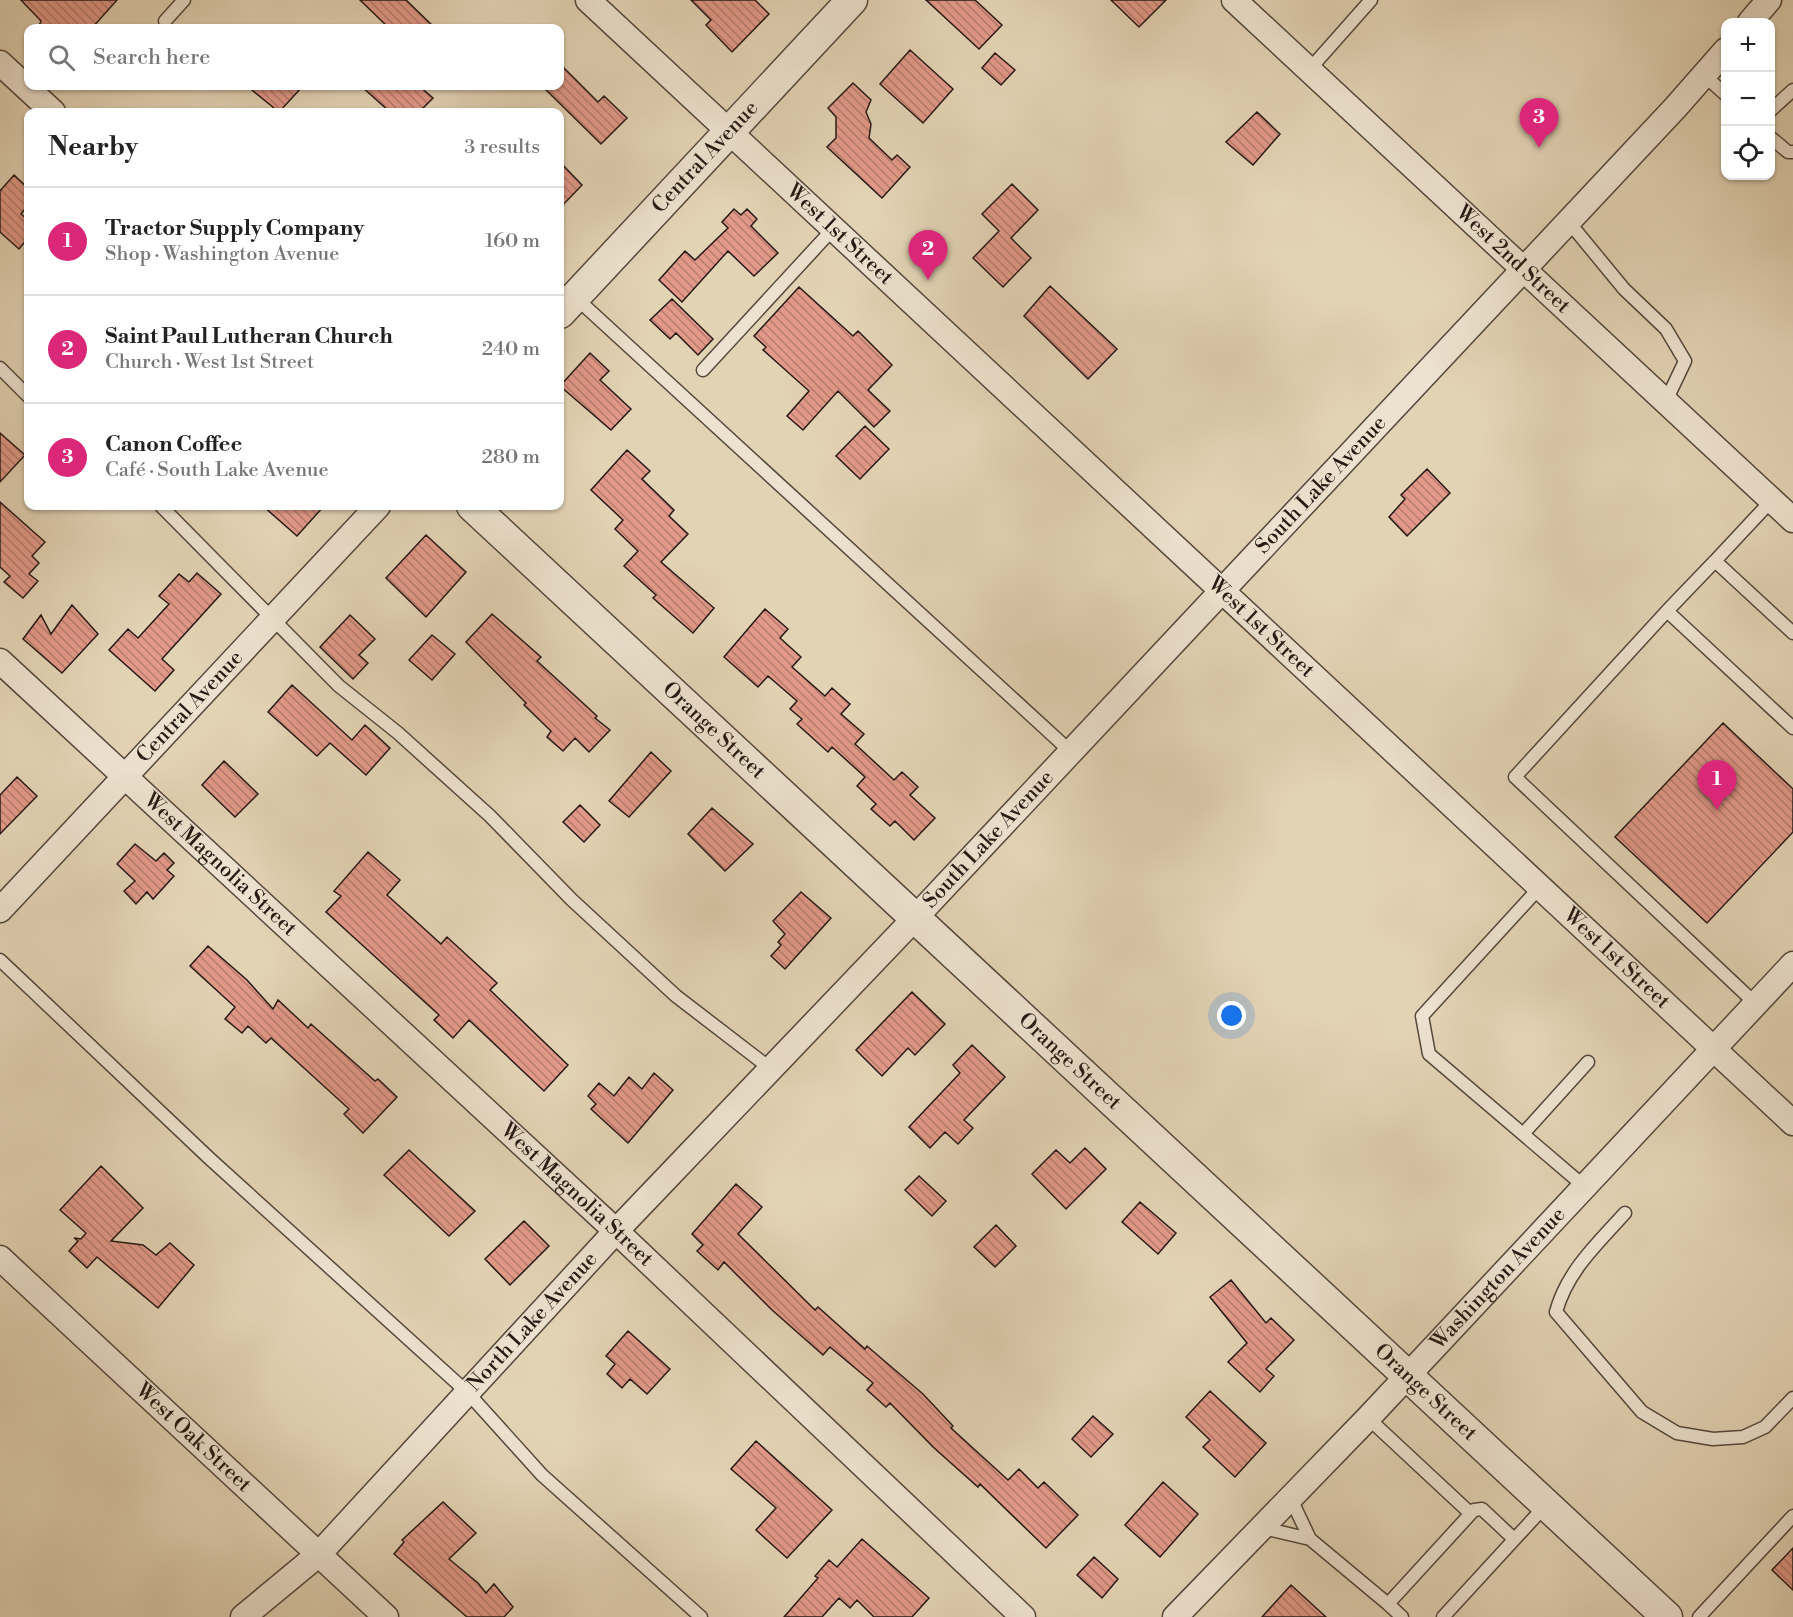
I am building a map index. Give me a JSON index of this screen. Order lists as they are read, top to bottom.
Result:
{
  "streets": {
    "street": [
      "Central Avenue",
      "West 1st Street",
      "West 2nd Street",
      "South Lake Avenue",
      "Orange Street",
      "West Magnolia Street",
      "Washington Avenue",
      "North Lake Avenue",
      "West Oak Street"
    ]
  },
  "crossings": [
    ["Central Avenue", "West 1st Street"],
    ["Central Avenue", "West Magnolia Street"],
    ["West 1st Street", "South Lake Avenue"],
    ["West 1st Street", "Washington Avenue"],
    ["West 2nd Street", "South Lake Avenue"],
    ["South Lake Avenue", "Orange Street"],
    ["South Lake Avenue", "North Lake Avenue"],
    ["Orange Street", "Washington Avenue"],
    ["Orange Street", "North Lake Avenue"],
    ["West Magnolia Street", "North Lake Avenue"],
    ["North Lake Avenue", "West Oak Street"]
  ],
  "page": {
    "map_buttons": ["+", "−"],
    "search": "Search here",
    "pins": ["3", "2", "1"],
    "heading": ["Nearby", "3 results"],
    "list": [
      {
        "mark": "1",
        "name": "Tractor Supply Company",
        "note": "Shop · Washington Avenue",
        "value": "160 m"
      },
      {
        "mark": "2",
        "name": "Saint Paul Lutheran Church",
        "note": "Church · West 1st Street",
        "value": "240 m"
      },
      {
        "mark": "3",
        "name": "Canon Coffee",
        "note": "Café · South Lake Avenue",
        "value": "280 m"
      }
    ]
  }
}
